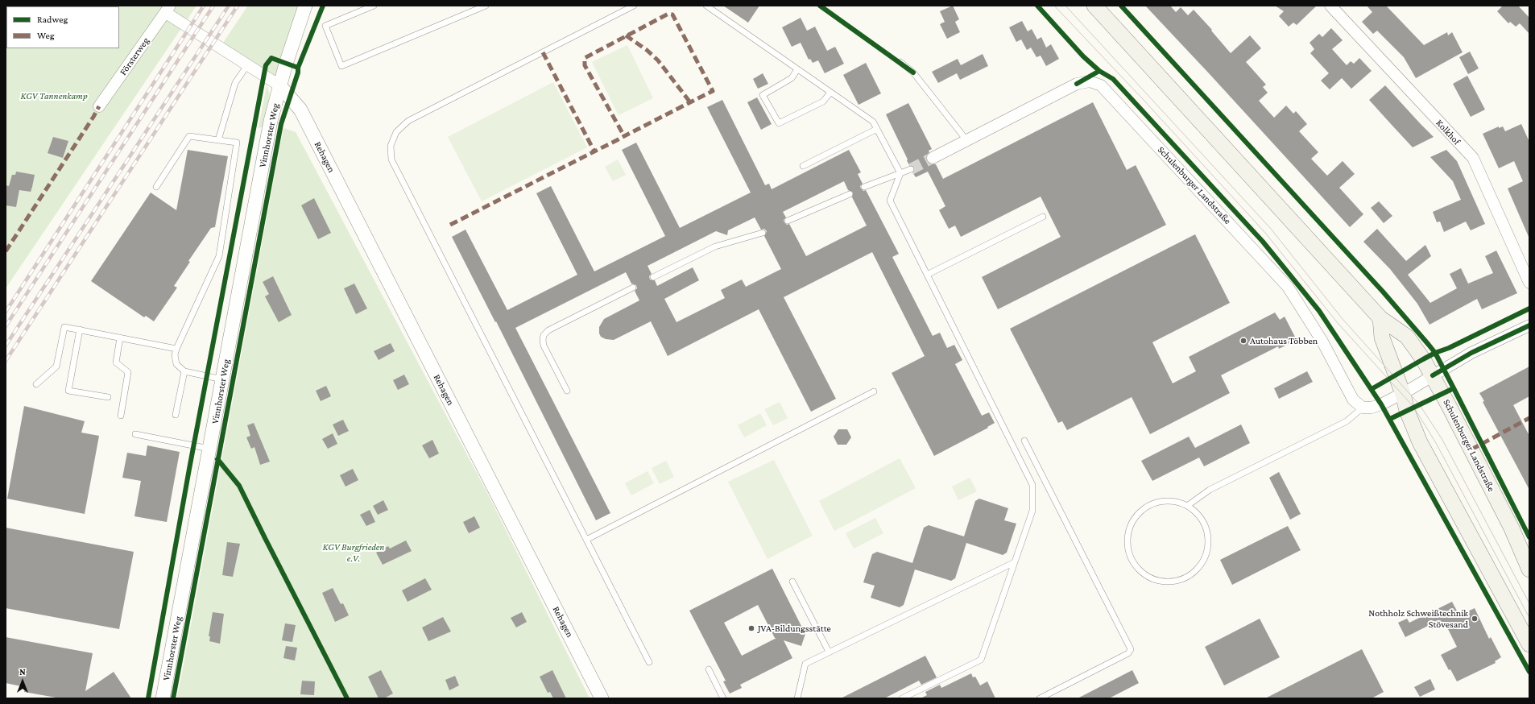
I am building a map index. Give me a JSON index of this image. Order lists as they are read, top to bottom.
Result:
{
  "streets": {
    "main road": ["Schulenburger Landstraße"],
    "street": [
      "Försterweg",
      "Kolkhof",
      "Vinnhorster Weg",
      "Rehagen"
    ]
  },
  "crossings": [
    ["Vinnhorster Weg", "Rehagen"]
  ],
  "parks": ["KGV Tannenkamp", "KGV Burgfrieden e.V."],
  "places": ["Autohaus Többen", "Nothholz Schweißtechnik Stövesand", "JVA-Bildungsstätte"],
  "legend": ["Radweg", "Weg"],
  "north": "top"
}
